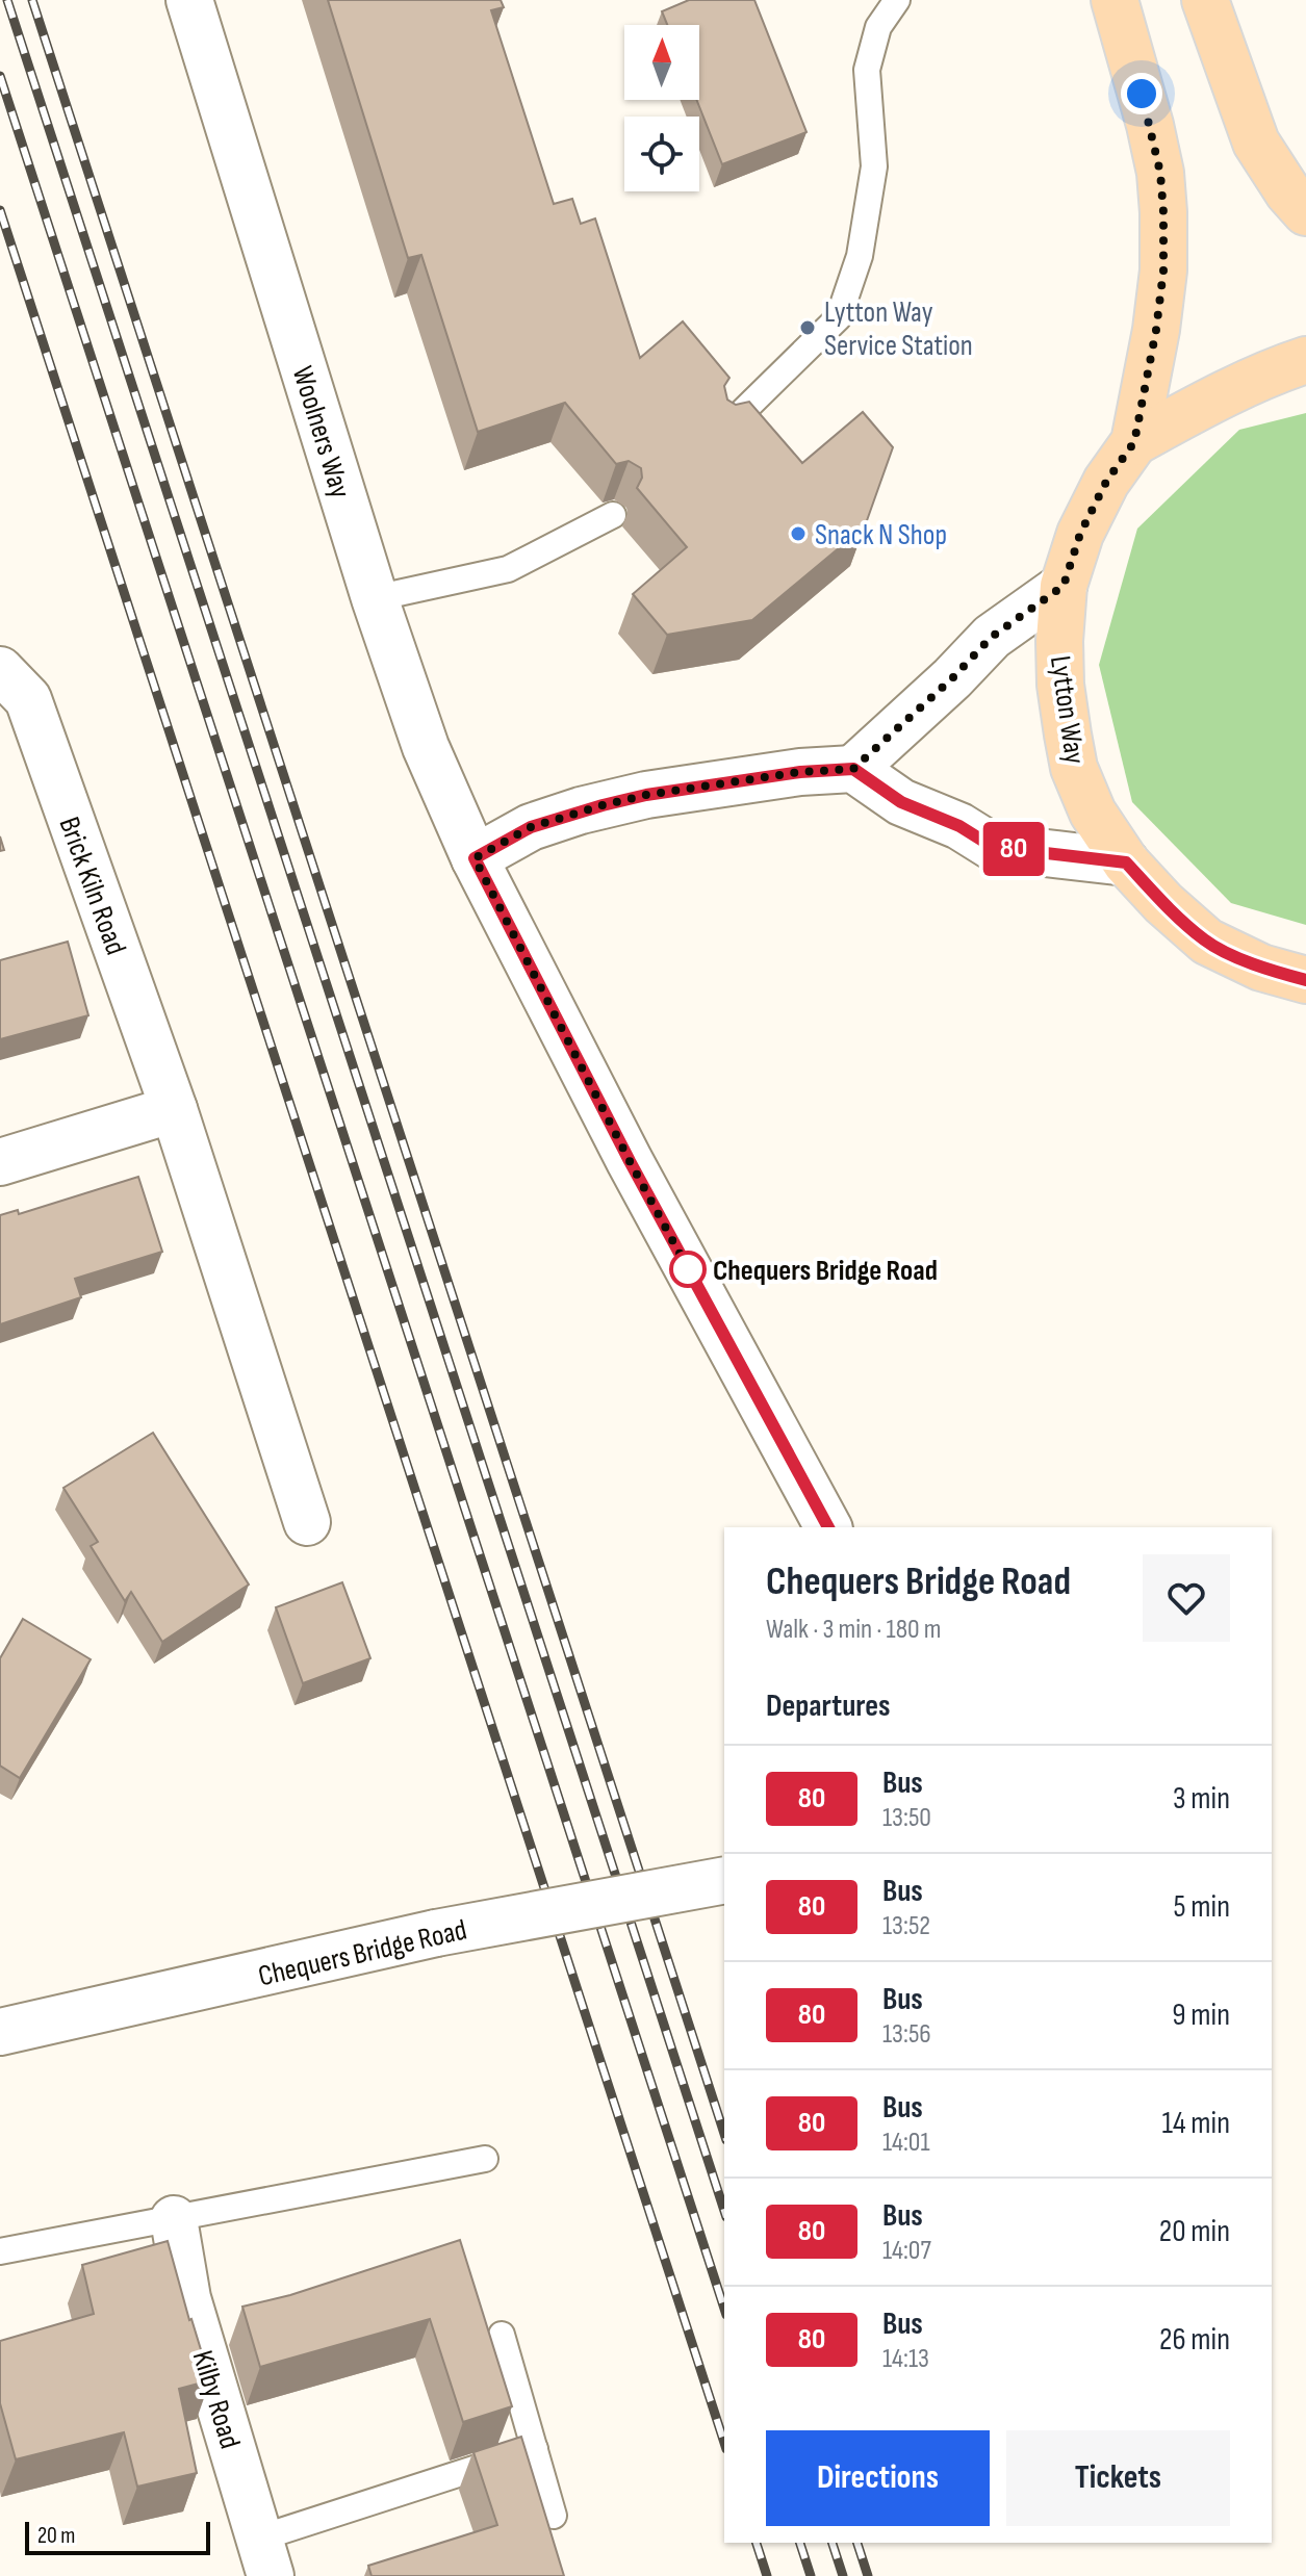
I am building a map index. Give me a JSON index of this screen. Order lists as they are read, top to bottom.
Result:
{
  "streets": {
    "main road": ["Lytton Way"],
    "street": [
      "Woolners Way",
      "Brick Kiln Road",
      "Chequers Bridge Road",
      "Kilby Road"
    ]
  },
  "places": ["Lytton Way Service Station", "Snack N Shop", "Chequers Bridge Road"],
  "lines": ["bus line 80"],
  "scale_bar": "20 m",
  "north": "top",
  "page": {
    "on_map": "80",
    "heading": [
      ["Chequers Bridge Road", "Walk · 3 min · 180 m"],
      "Departures"
    ],
    "list": [
      {
        "mark": "80",
        "name": "Bus",
        "note": "13:50",
        "value": "3 min"
      },
      {
        "mark": "80",
        "name": "Bus",
        "note": "13:52",
        "value": "5 min"
      },
      {
        "mark": "80",
        "name": "Bus",
        "note": "13:56",
        "value": "9 min"
      },
      {
        "mark": "80",
        "name": "Bus",
        "note": "14:01",
        "value": "14 min"
      },
      {
        "mark": "80",
        "name": "Bus",
        "note": "14:07",
        "value": "20 min"
      },
      {
        "mark": "80",
        "name": "Bus",
        "note": "14:13",
        "value": "26 min"
      }
    ],
    "buttons": ["Directions", "Tickets"],
    "scale": "20 m"
  }
}
